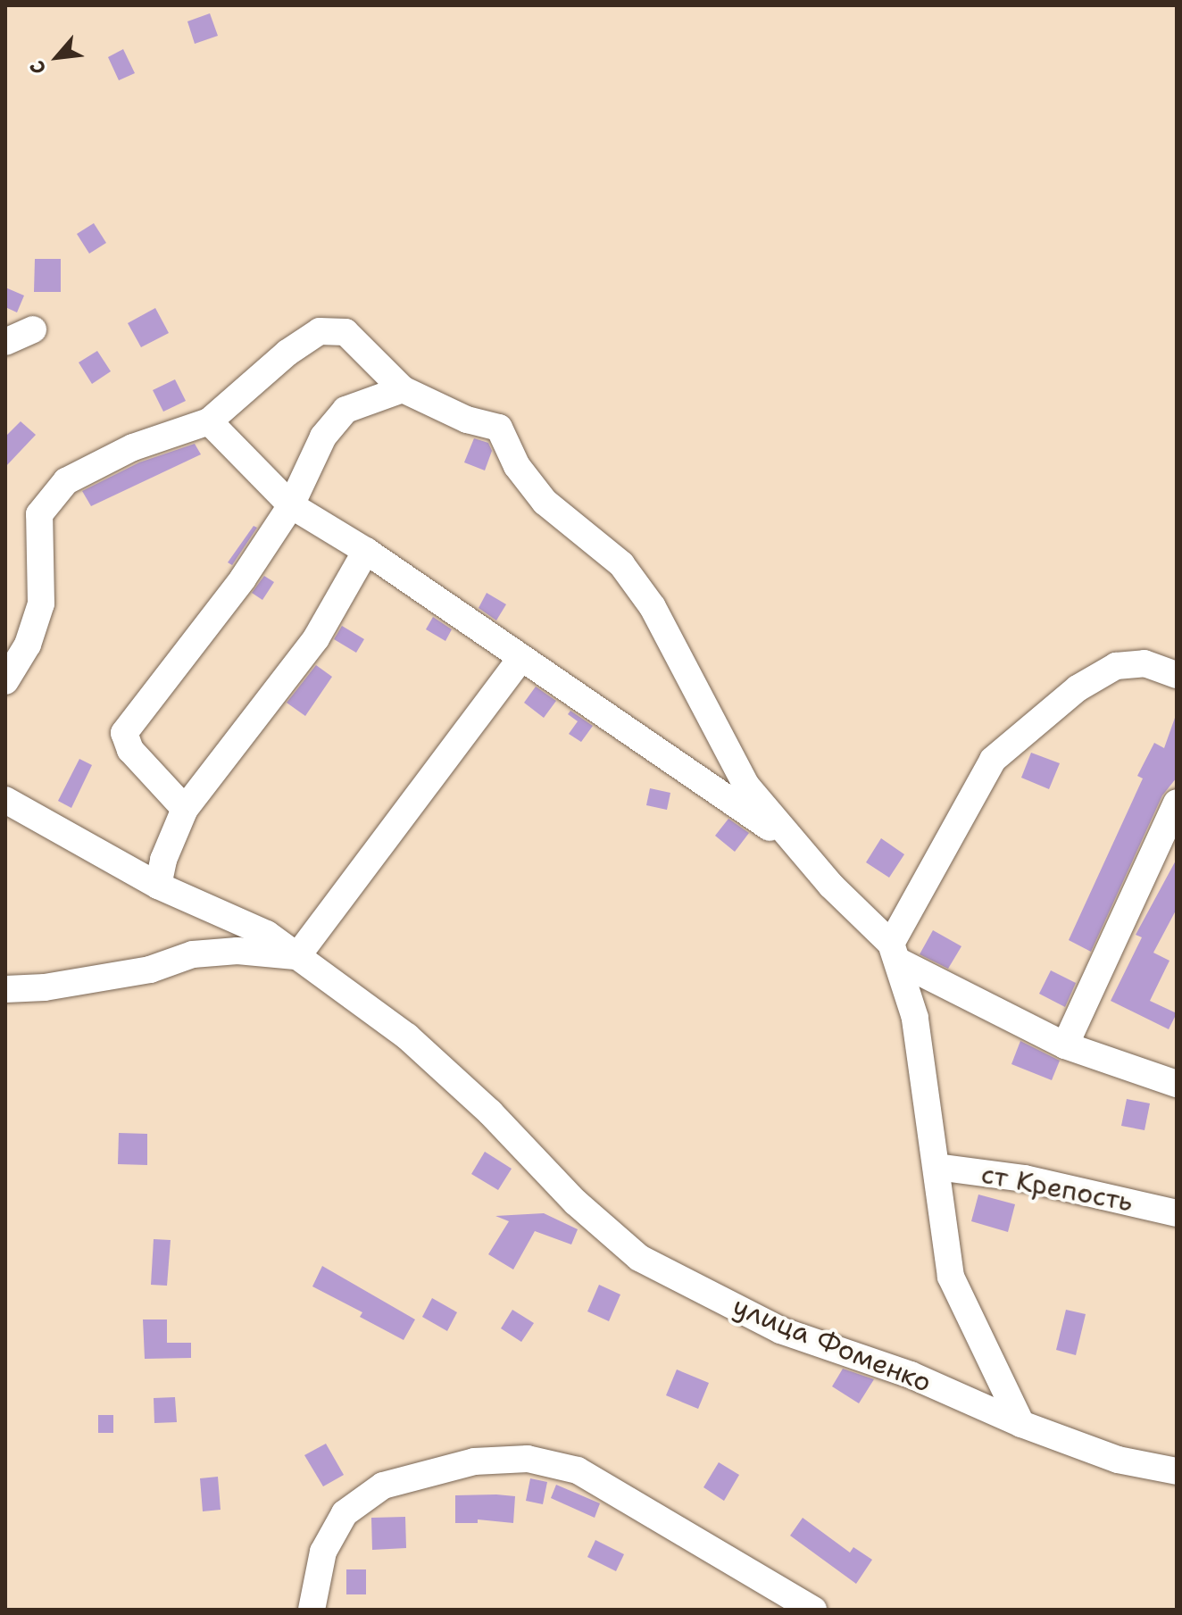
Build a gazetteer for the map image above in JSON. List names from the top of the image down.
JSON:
{
  "streets": {
    "street": ["ст Крепость", "улица Фоменко"]
  },
  "north": "bottom left"
}
